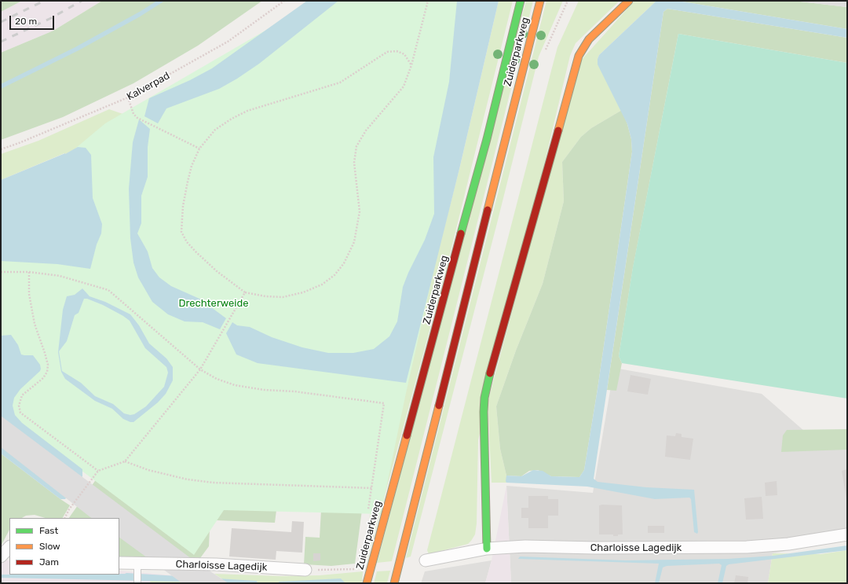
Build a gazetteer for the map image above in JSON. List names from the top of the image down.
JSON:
{
  "streets": {
    "main road": ["Zuiderparkweg"],
    "street": ["Charloisse Lagedijk"],
    "path": ["Kalverpad"]
  },
  "parks": ["Drechterweide"],
  "legend": ["Fast", "Slow", "Jam"],
  "scale_bar": "20 m"
}
